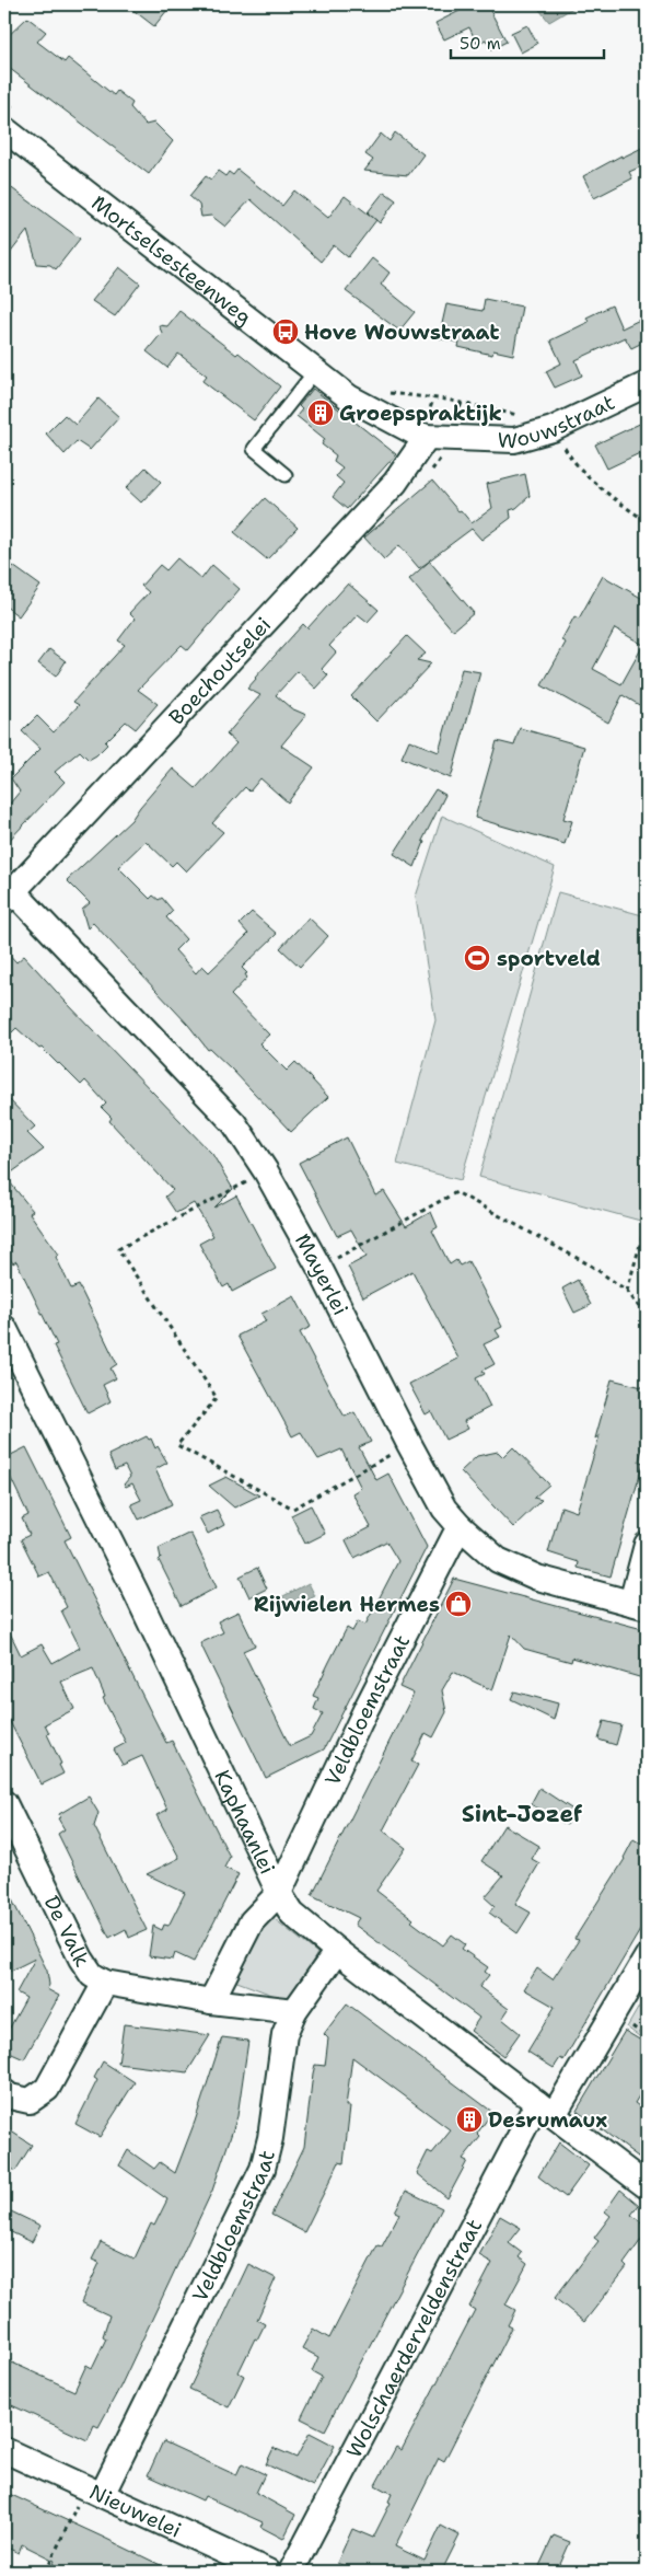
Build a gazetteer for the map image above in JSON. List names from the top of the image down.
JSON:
{
  "streets": {
    "street": [
      "Mortselsesteenweg",
      "Wouwstraat",
      "Boechoutselei",
      "Mayerlei",
      "Veldbloemstraat",
      "Kaphaanlei",
      "De Valk",
      "Wolschaerderveldenstraat",
      "Nieuwelei"
    ]
  },
  "crossings": [
    ["Mortselsesteenweg", "Wouwstraat"],
    ["Mortselsesteenweg", "Boechoutselei"],
    ["Wouwstraat", "Boechoutselei"],
    ["Boechoutselei", "Mayerlei"],
    ["Mayerlei", "Veldbloemstraat"],
    ["Veldbloemstraat", "Kaphaanlei"],
    ["Veldbloemstraat", "De Valk"],
    ["Veldbloemstraat", "Nieuwelei"],
    ["Kaphaanlei", "Wolschaerderveldenstraat"]
  ],
  "districts": ["Sint-Jozef"],
  "places": {
    "bus stop": ["Hove Wouwstraat"],
    "building": ["Groepspraktijk", "Desrumaux"],
    "sports": ["sportveld"],
    "shop": ["Rijwielen Hermes"]
  },
  "scale_bar": "50 m"
}
